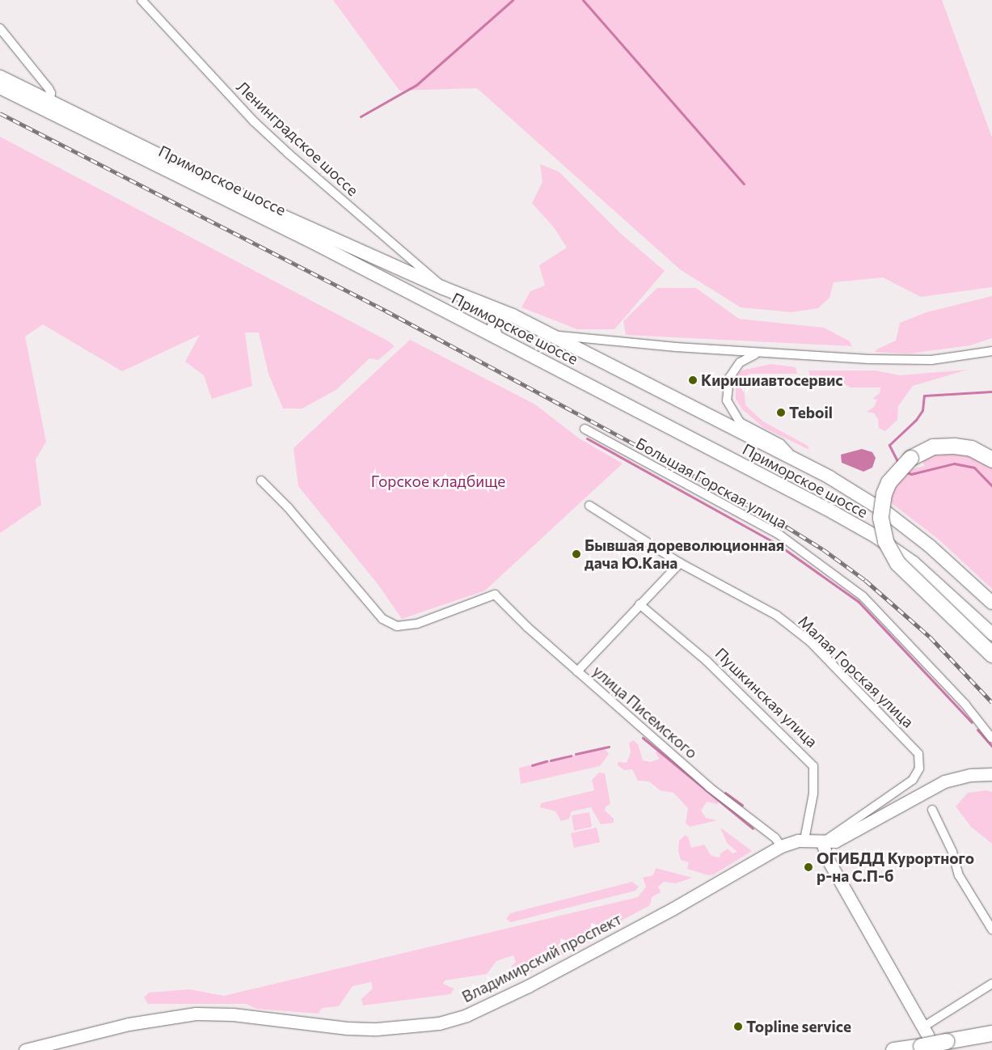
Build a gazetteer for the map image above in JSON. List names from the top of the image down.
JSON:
{
  "streets": {
    "main road": ["Приморское шоссе", "Владимирский проспект"],
    "street": [
      "Ленинградское шоссе",
      "Большая Горская улица",
      "Малая Горская улица",
      "Пушкинская улица",
      "улица Писемского"
    ]
  },
  "crossings": [
    ["Ленинградское шоссе", "Приморское шоссе"],
    ["Малая Горская улица", "Владимирский проспект"],
    ["Пушкинская улица", "Владимирский проспект"],
    ["улица Писемского", "Владимирский проспект"]
  ],
  "parks": ["Горское кладбище"],
  "places": [
    "Киришиавтосервис",
    "Teboil",
    "Бывшая дореволюционная дача Ю.Кана",
    "ОГИБДД Курортного р-на С.П-б",
    "Topline service"
  ]
}
